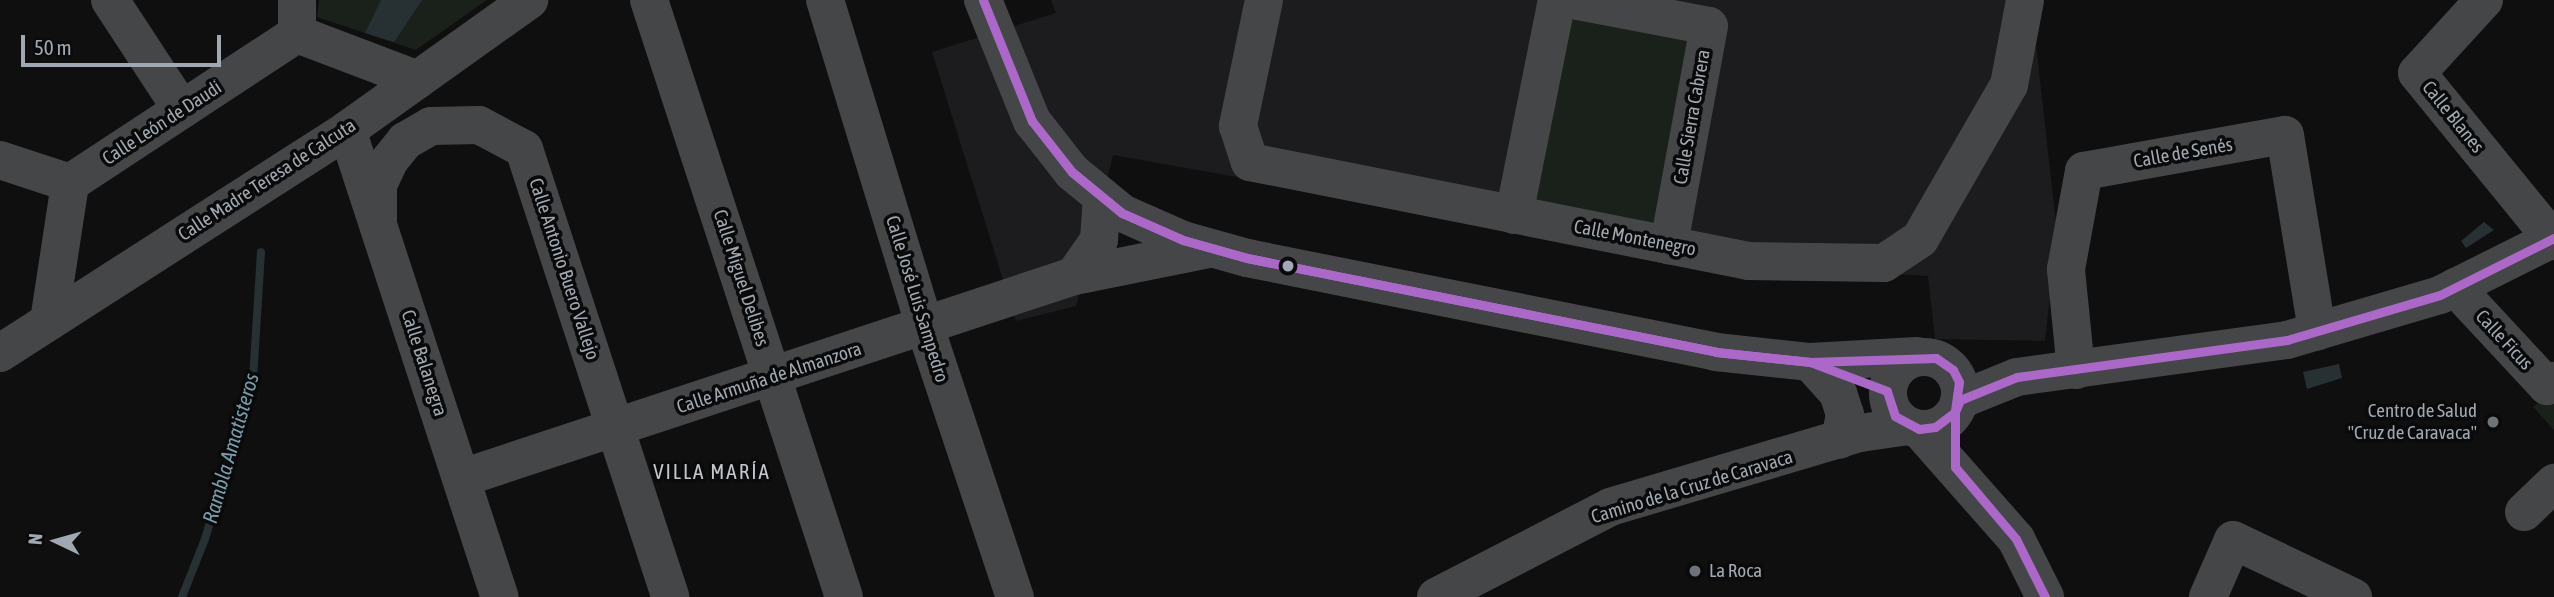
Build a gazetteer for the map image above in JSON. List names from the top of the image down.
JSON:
{
  "streets": {
    "street": [
      "Calle Sierra Cabrera",
      "Calle Blanes",
      "Calle León de Daudi",
      "Calle de Senés",
      "Calle Madre Teresa de Calcuta",
      "Calle Montenegro",
      "Calle Antonio Buero Vallejo",
      "Calle Miguel Delibes",
      "Calle José Luis Sampedro",
      "Calle Ficus",
      "Calle Balanegra",
      "Calle Armuña de Almanzora",
      "Camino de la Cruz de Caravaca"
    ]
  },
  "crossings": [
    ["Calle Sierra Cabrera", "Calle Montenegro"],
    ["Calle León de Daudi", "Calle Madre Teresa de Calcuta"],
    ["Calle Madre Teresa de Calcuta", "Calle Balanegra"],
    ["Calle Antonio Buero Vallejo", "Calle Balanegra"],
    ["Calle Antonio Buero Vallejo", "Calle Armuña de Almanzora"],
    ["Calle Miguel Delibes", "Calle Armuña de Almanzora"],
    ["Calle José Luis Sampedro", "Calle Armuña de Almanzora"],
    ["Calle Balanegra", "Calle Armuña de Almanzora"]
  ],
  "districts": ["VILLA MARÍA"],
  "water": ["Rambla Amatisteros"],
  "places": ["Centro de Salud \"Cruz de Caravaca\"", "La Roca"],
  "scale_bar": "50 m",
  "north": "left"
}
